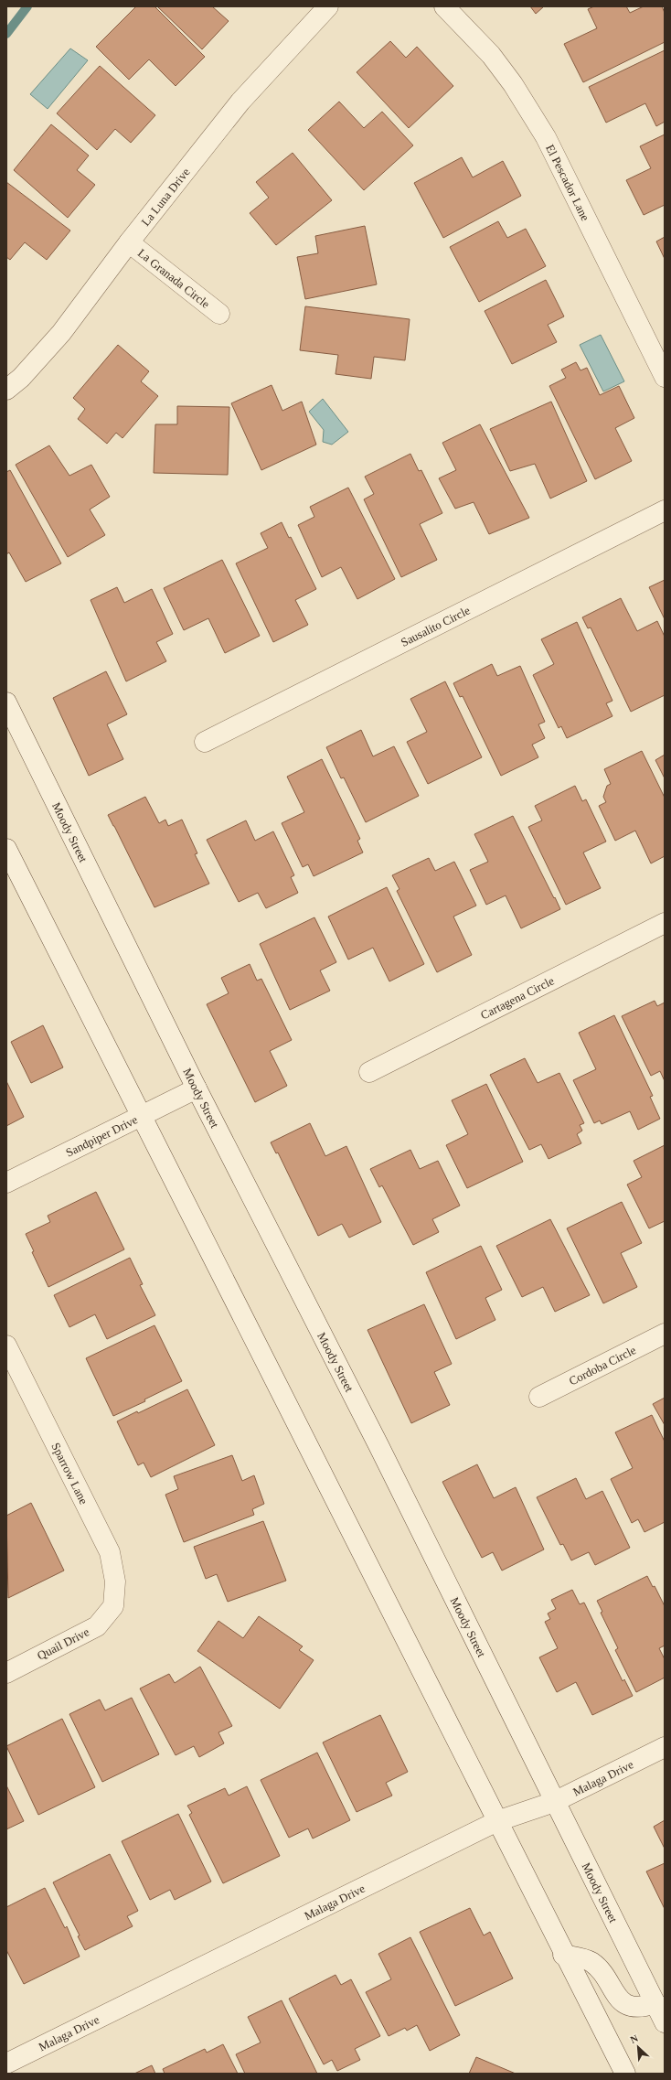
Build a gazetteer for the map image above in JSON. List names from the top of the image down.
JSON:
{
  "streets": {
    "street": [
      "El Pescador Lane",
      "La Luna Drive",
      "La Granada Circle",
      "Sausalito Circle",
      "Moody Street",
      "Cartagena Circle",
      "Sandpiper Drive",
      "Cordoba Circle",
      "Sparrow Lane",
      "Quail Drive",
      "Malaga Drive"
    ]
  },
  "crossings": [
    ["La Luna Drive", "La Granada Circle"],
    ["Moody Street", "Sandpiper Drive"],
    ["Moody Street", "Malaga Drive"],
    ["Sparrow Lane", "Quail Drive"]
  ],
  "north": "top left"
}
